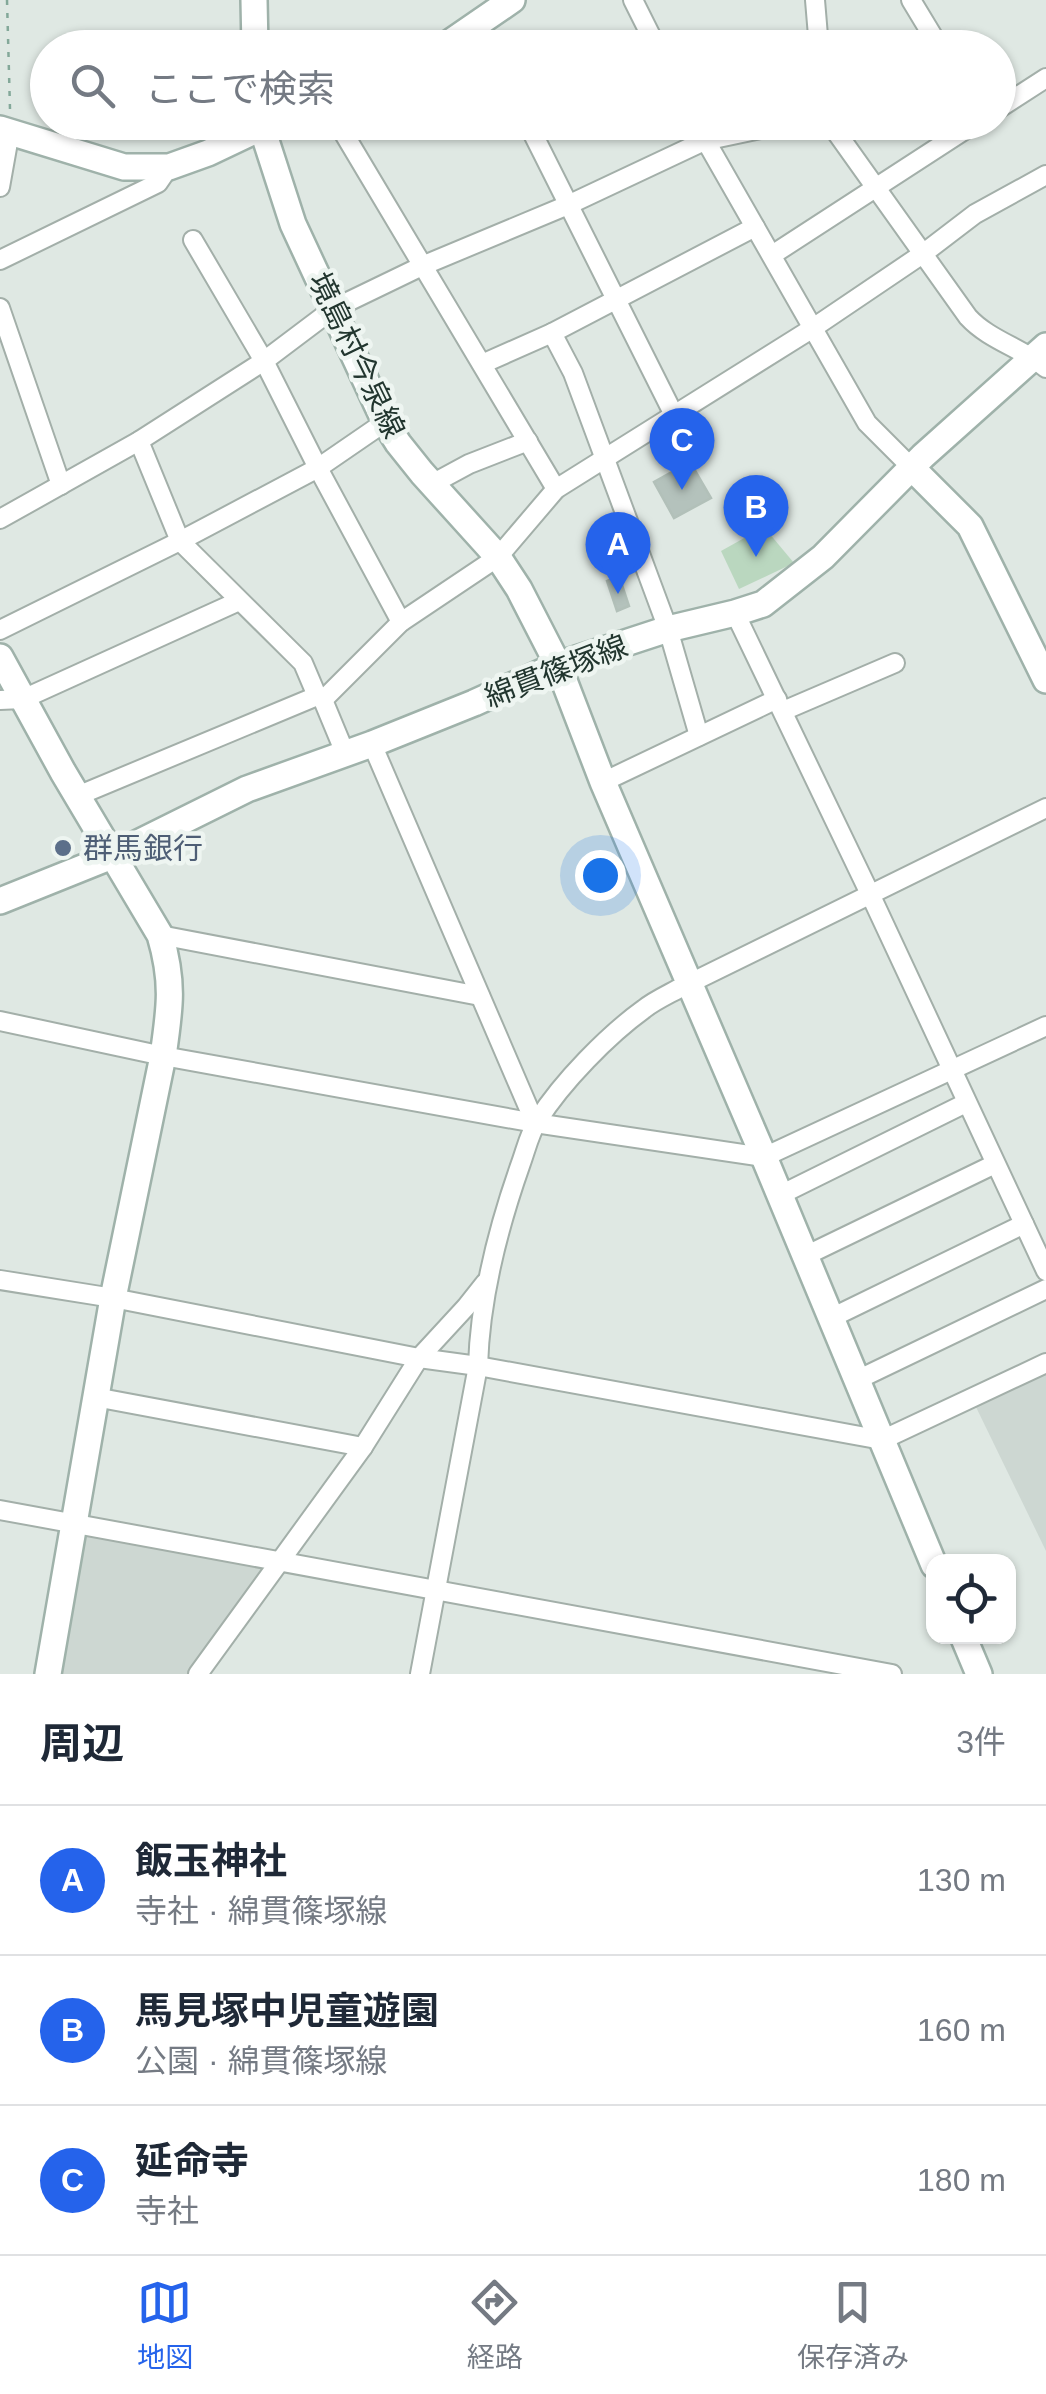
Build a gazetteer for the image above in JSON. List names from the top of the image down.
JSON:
{
  "streets": {
    "street": ["境島村今泉線", "綿貫篠塚線"]
  },
  "crossings": [
    ["境島村今泉線", "綿貫篠塚線"]
  ],
  "places": ["群馬銀行"],
  "page": {
    "search": "ここで検索",
    "pins": ["C", "B", "A"],
    "heading": ["周辺", "3件"],
    "list": [
      {
        "mark": "A",
        "name": "飯玉神社",
        "note": "寺社 · 綿貫篠塚線",
        "value": "130 m"
      },
      {
        "mark": "B",
        "name": "馬見塚中児童遊園",
        "note": "公園 · 綿貫篠塚線",
        "value": "160 m"
      },
      {
        "mark": "C",
        "name": "延命寺",
        "note": "寺社",
        "value": "180 m"
      }
    ],
    "nav": ["地図", "経路", "保存済み"]
  }
}
